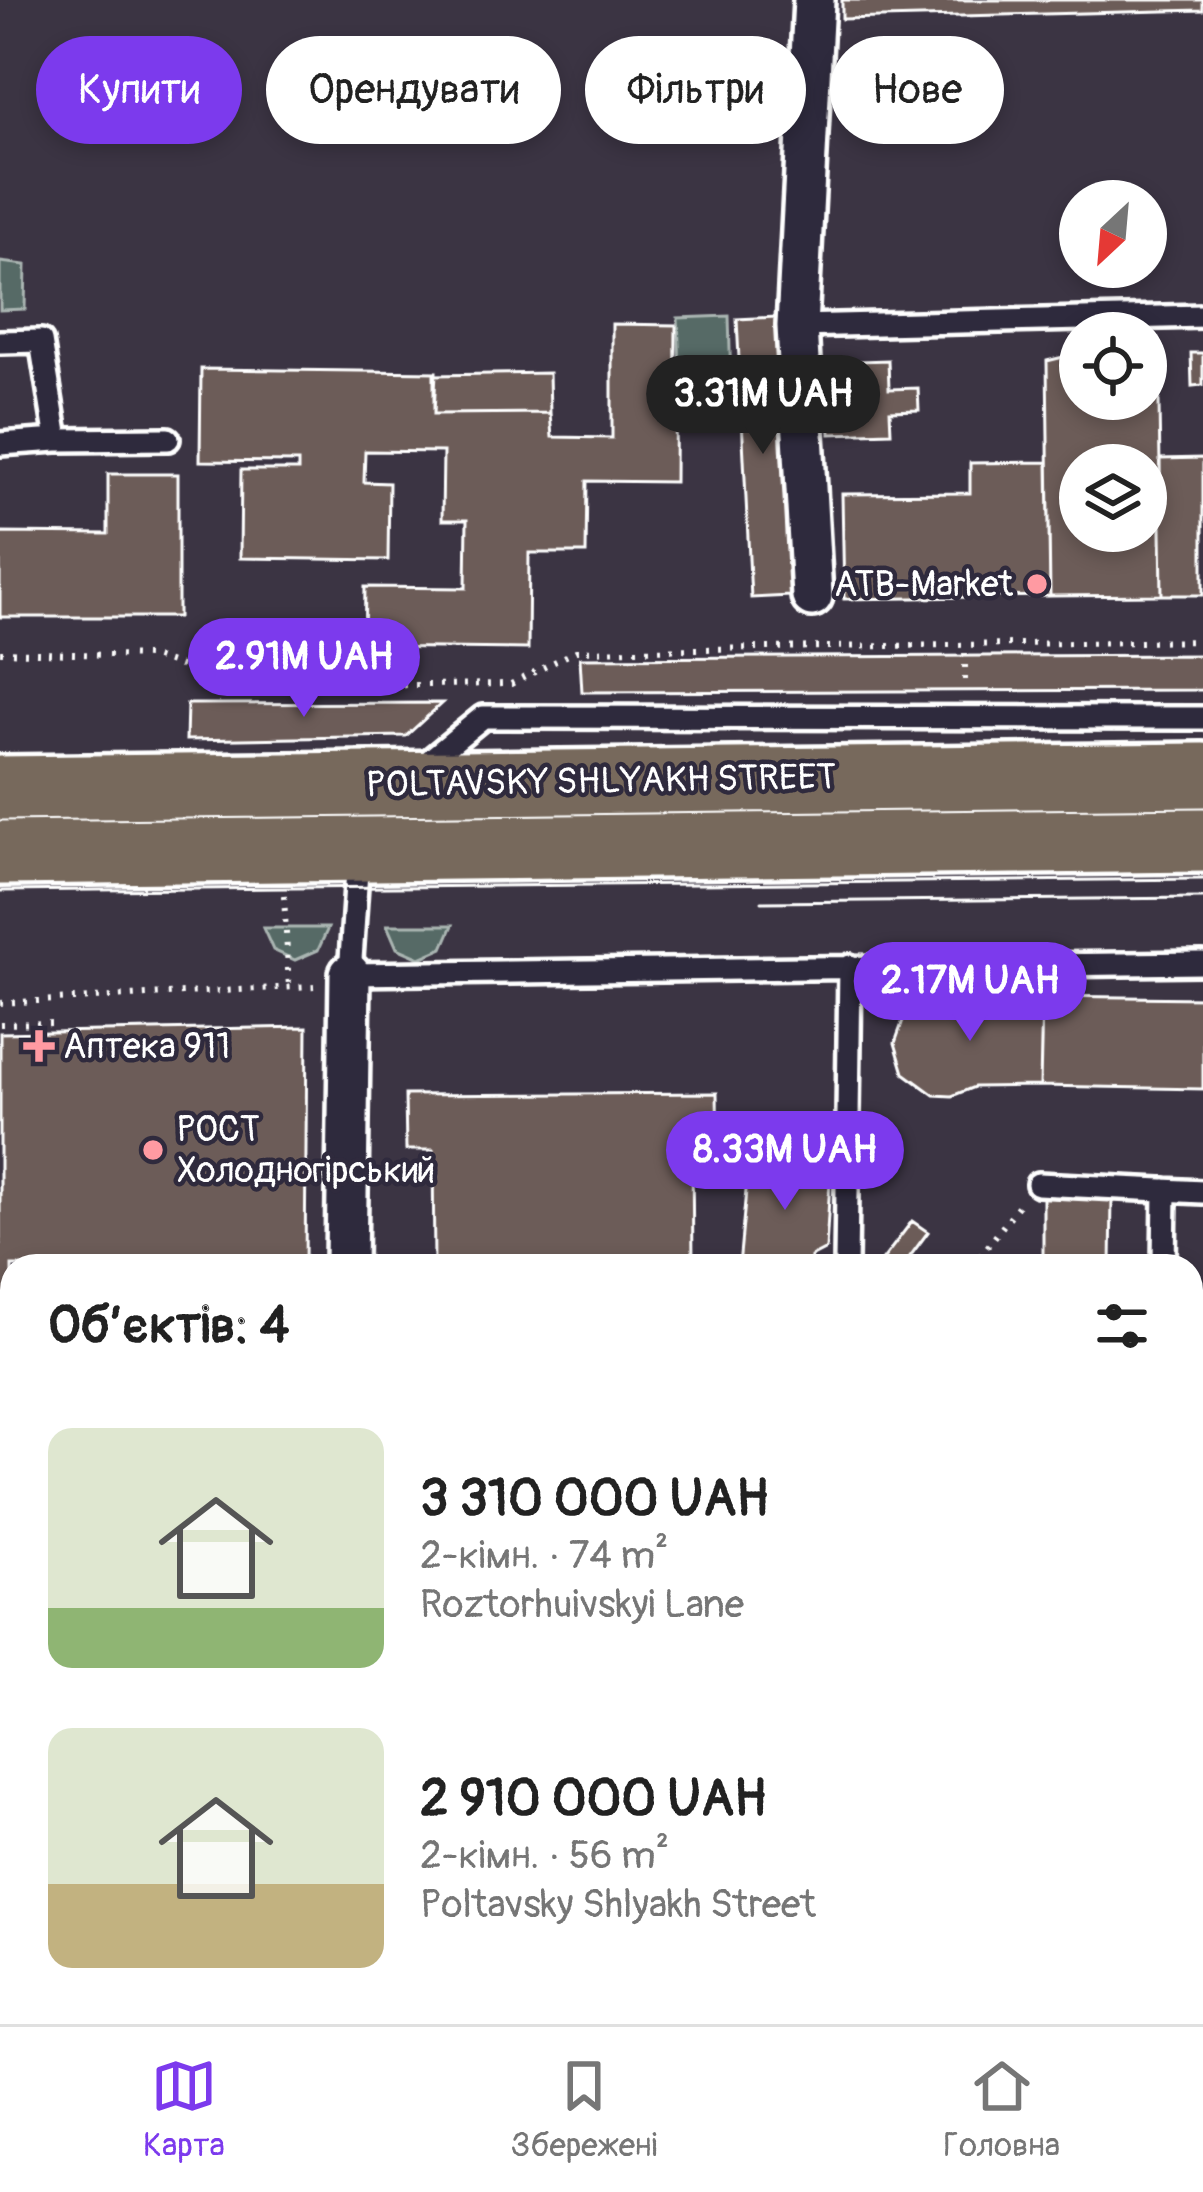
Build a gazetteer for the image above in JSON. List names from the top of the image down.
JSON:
{
  "streets": {
    "main road": ["POLTAVSKY SHLYAKH STREET"]
  },
  "places": {
    "other": ["ATB-Market", "РОСТ Холодногірський"],
    "health": ["Аптека 911"]
  },
  "north": "bottom left",
  "page": {
    "chip": [
      "Купити",
      "Орендувати",
      "Фільтри",
      "Нове"
    ],
    "price": [
      "3.31M UAH",
      "2.91M UAH",
      "2.17M UAH",
      "8.33M UAH"
    ],
    "heading": "Об’єктів: 4",
    "list": [
      {
        "name": "3 310 000 UAH",
        "note": "2-кімн. · 74 m² · Roztorhuivskyi Lane"
      },
      {
        "name": "2 910 000 UAH",
        "note": "2-кімн. · 56 m² · Poltavsky Shlyakh Street"
      }
    ],
    "tabs": ["Карта", "Збережені", "Головна"]
  }
}
